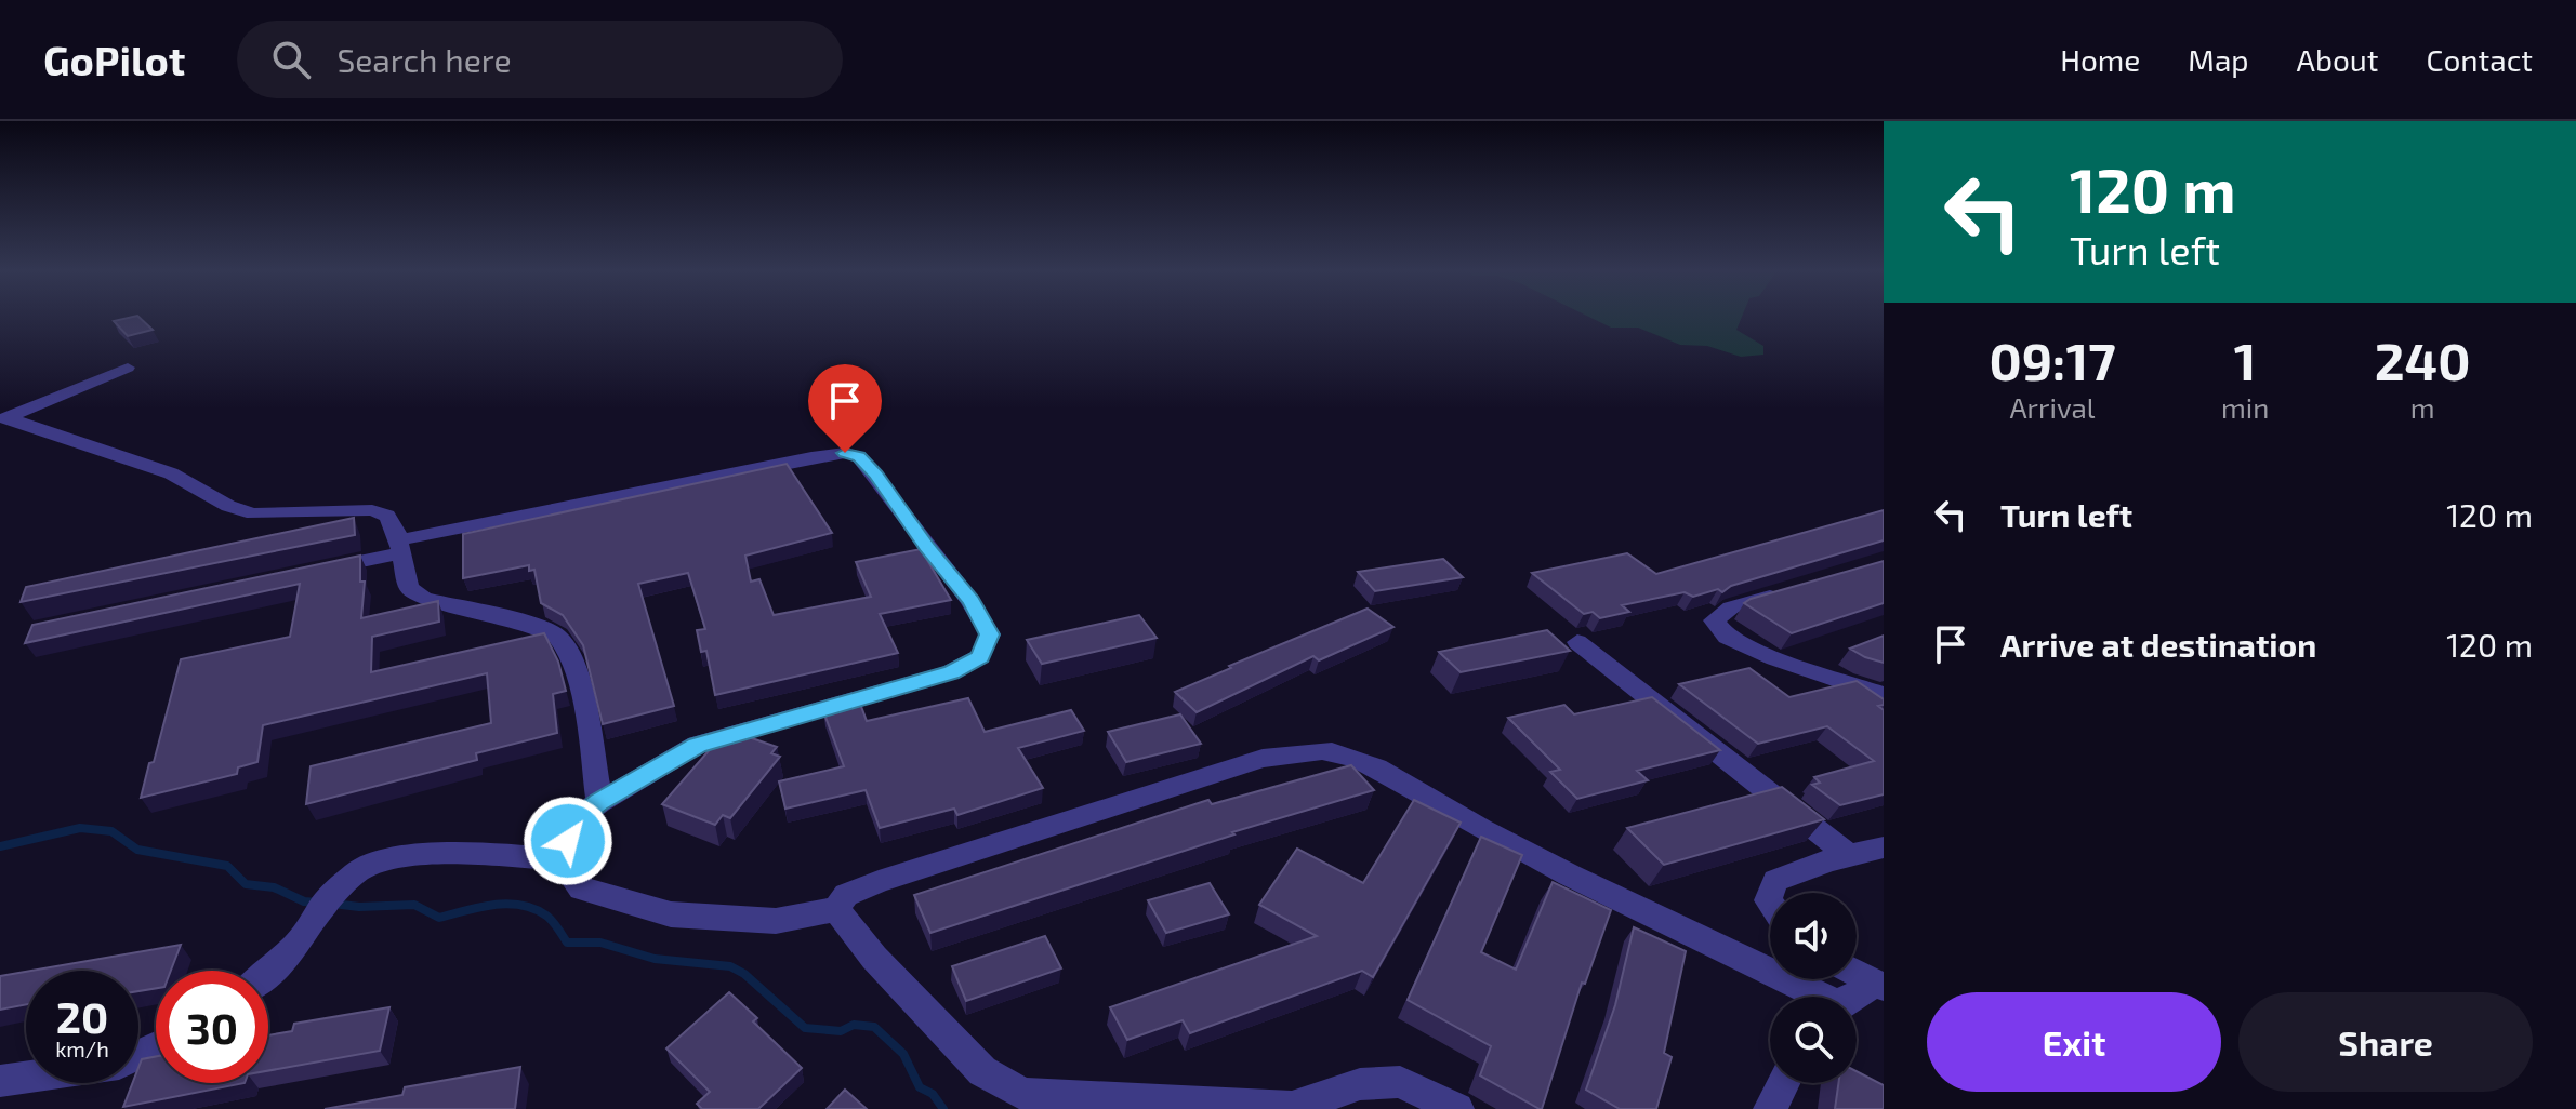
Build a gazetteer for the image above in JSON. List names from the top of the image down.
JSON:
{
  "page": {
    "header": "GoPilot",
    "search": "Search here",
    "nav": [
      "Home",
      "Map",
      "About",
      "Contact"
    ],
    "turn": ["120 m", "Turn left"],
    "eta": [
      "09:17",
      "Arrival",
      "1",
      "min",
      "240",
      "m"
    ],
    "list": [
      {
        "name": "Turn left",
        "value": "120 m"
      },
      {
        "name": "Arrive at destination",
        "value": "120 m"
      }
    ],
    "speed": "20 km/h",
    "limit": "30",
    "buttons": ["Exit", "Share"]
  }
}
